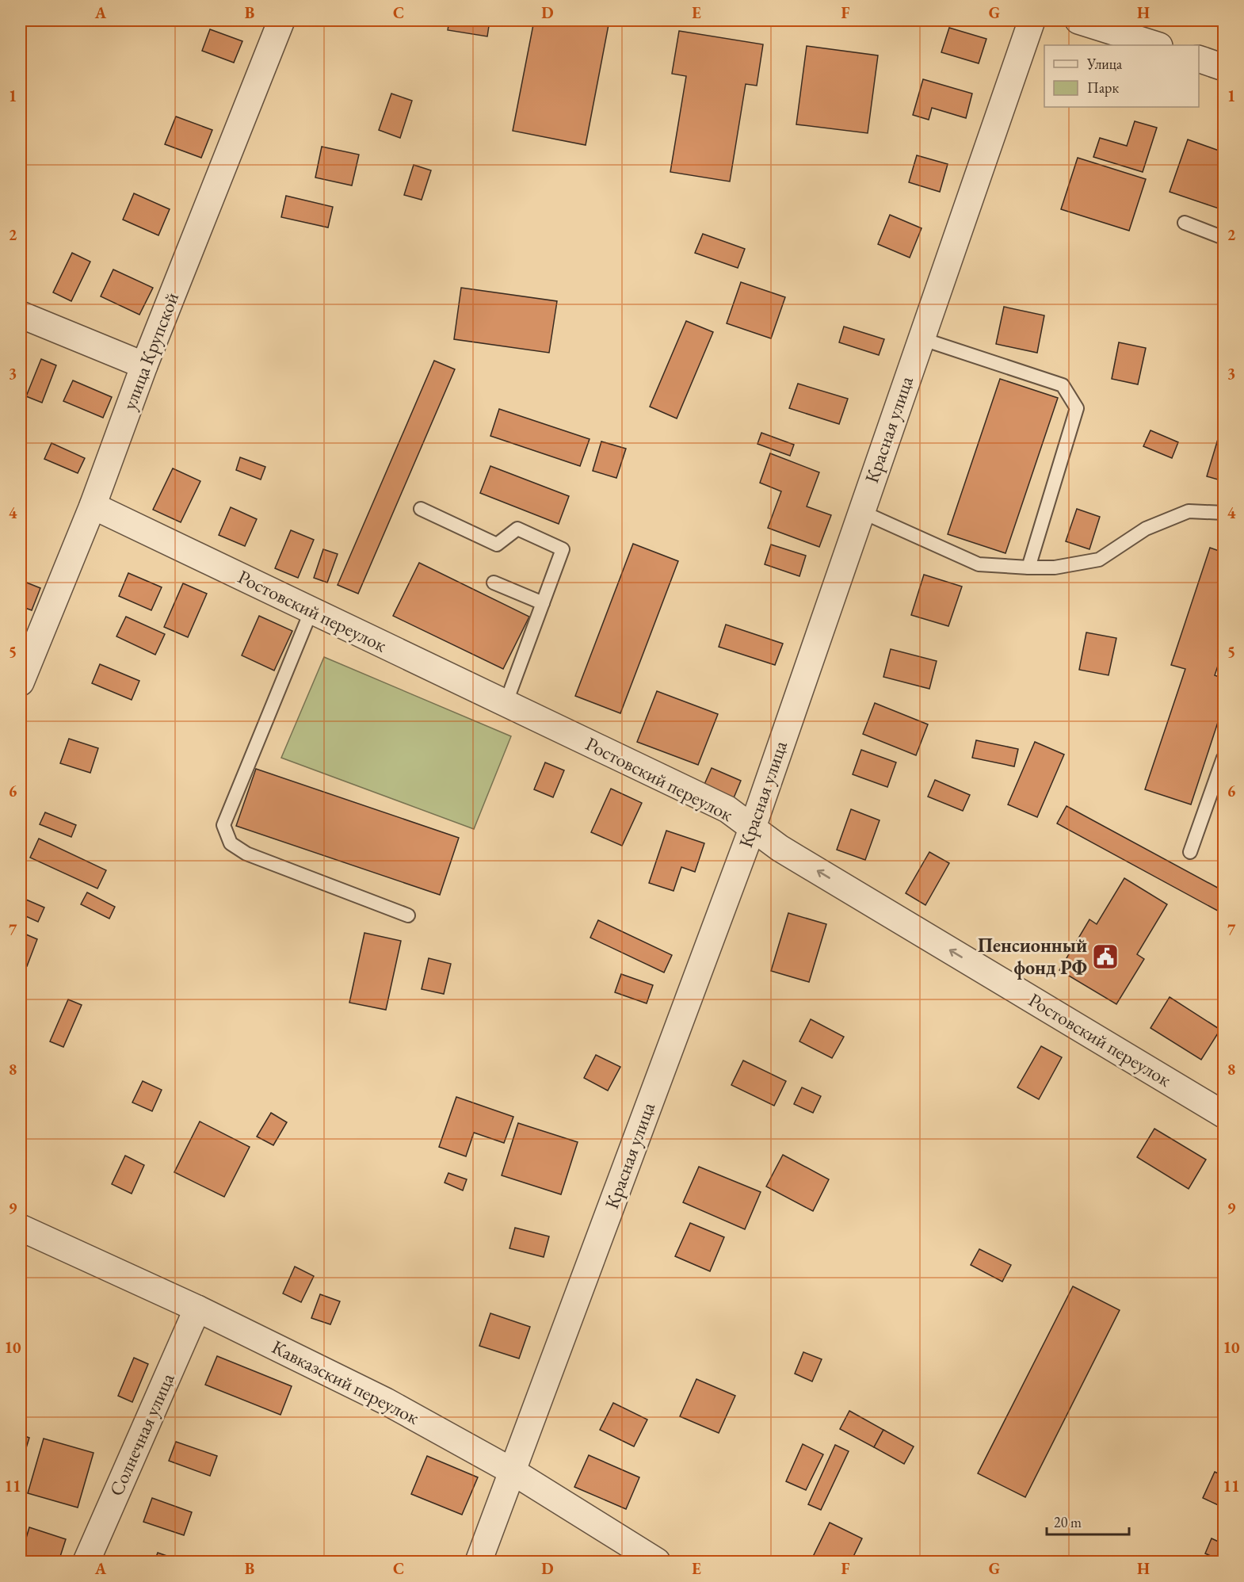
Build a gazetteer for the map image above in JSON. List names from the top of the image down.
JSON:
{
  "streets": {
    "street": [
      "улица Крупской",
      "Красная улица",
      "Ростовский переулок",
      "Кавказский переулок",
      "Солнечная улица"
    ]
  },
  "crossings": [
    ["улица Крупской", "Ростовский переулок"],
    ["Красная улица", "Ростовский переулок"],
    ["Красная улица", "Кавказский переулок"],
    ["Кавказский переулок", "Солнечная улица"]
  ],
  "one_way": ["Ростовский переулок"],
  "places": {
    "public building": ["Пенсионный фонд РФ"]
  },
  "legend": ["Улица", "Парк"],
  "scale_bar": "20 m",
  "grid": {
    "columns": [
      "A",
      "B",
      "C",
      "D",
      "E",
      "F",
      "G",
      "H"
    ],
    "rows": [
      "1",
      "2",
      "3",
      "4",
      "5",
      "6",
      "7",
      "8",
      "9",
      "10",
      "11"
    ]
  }
}
